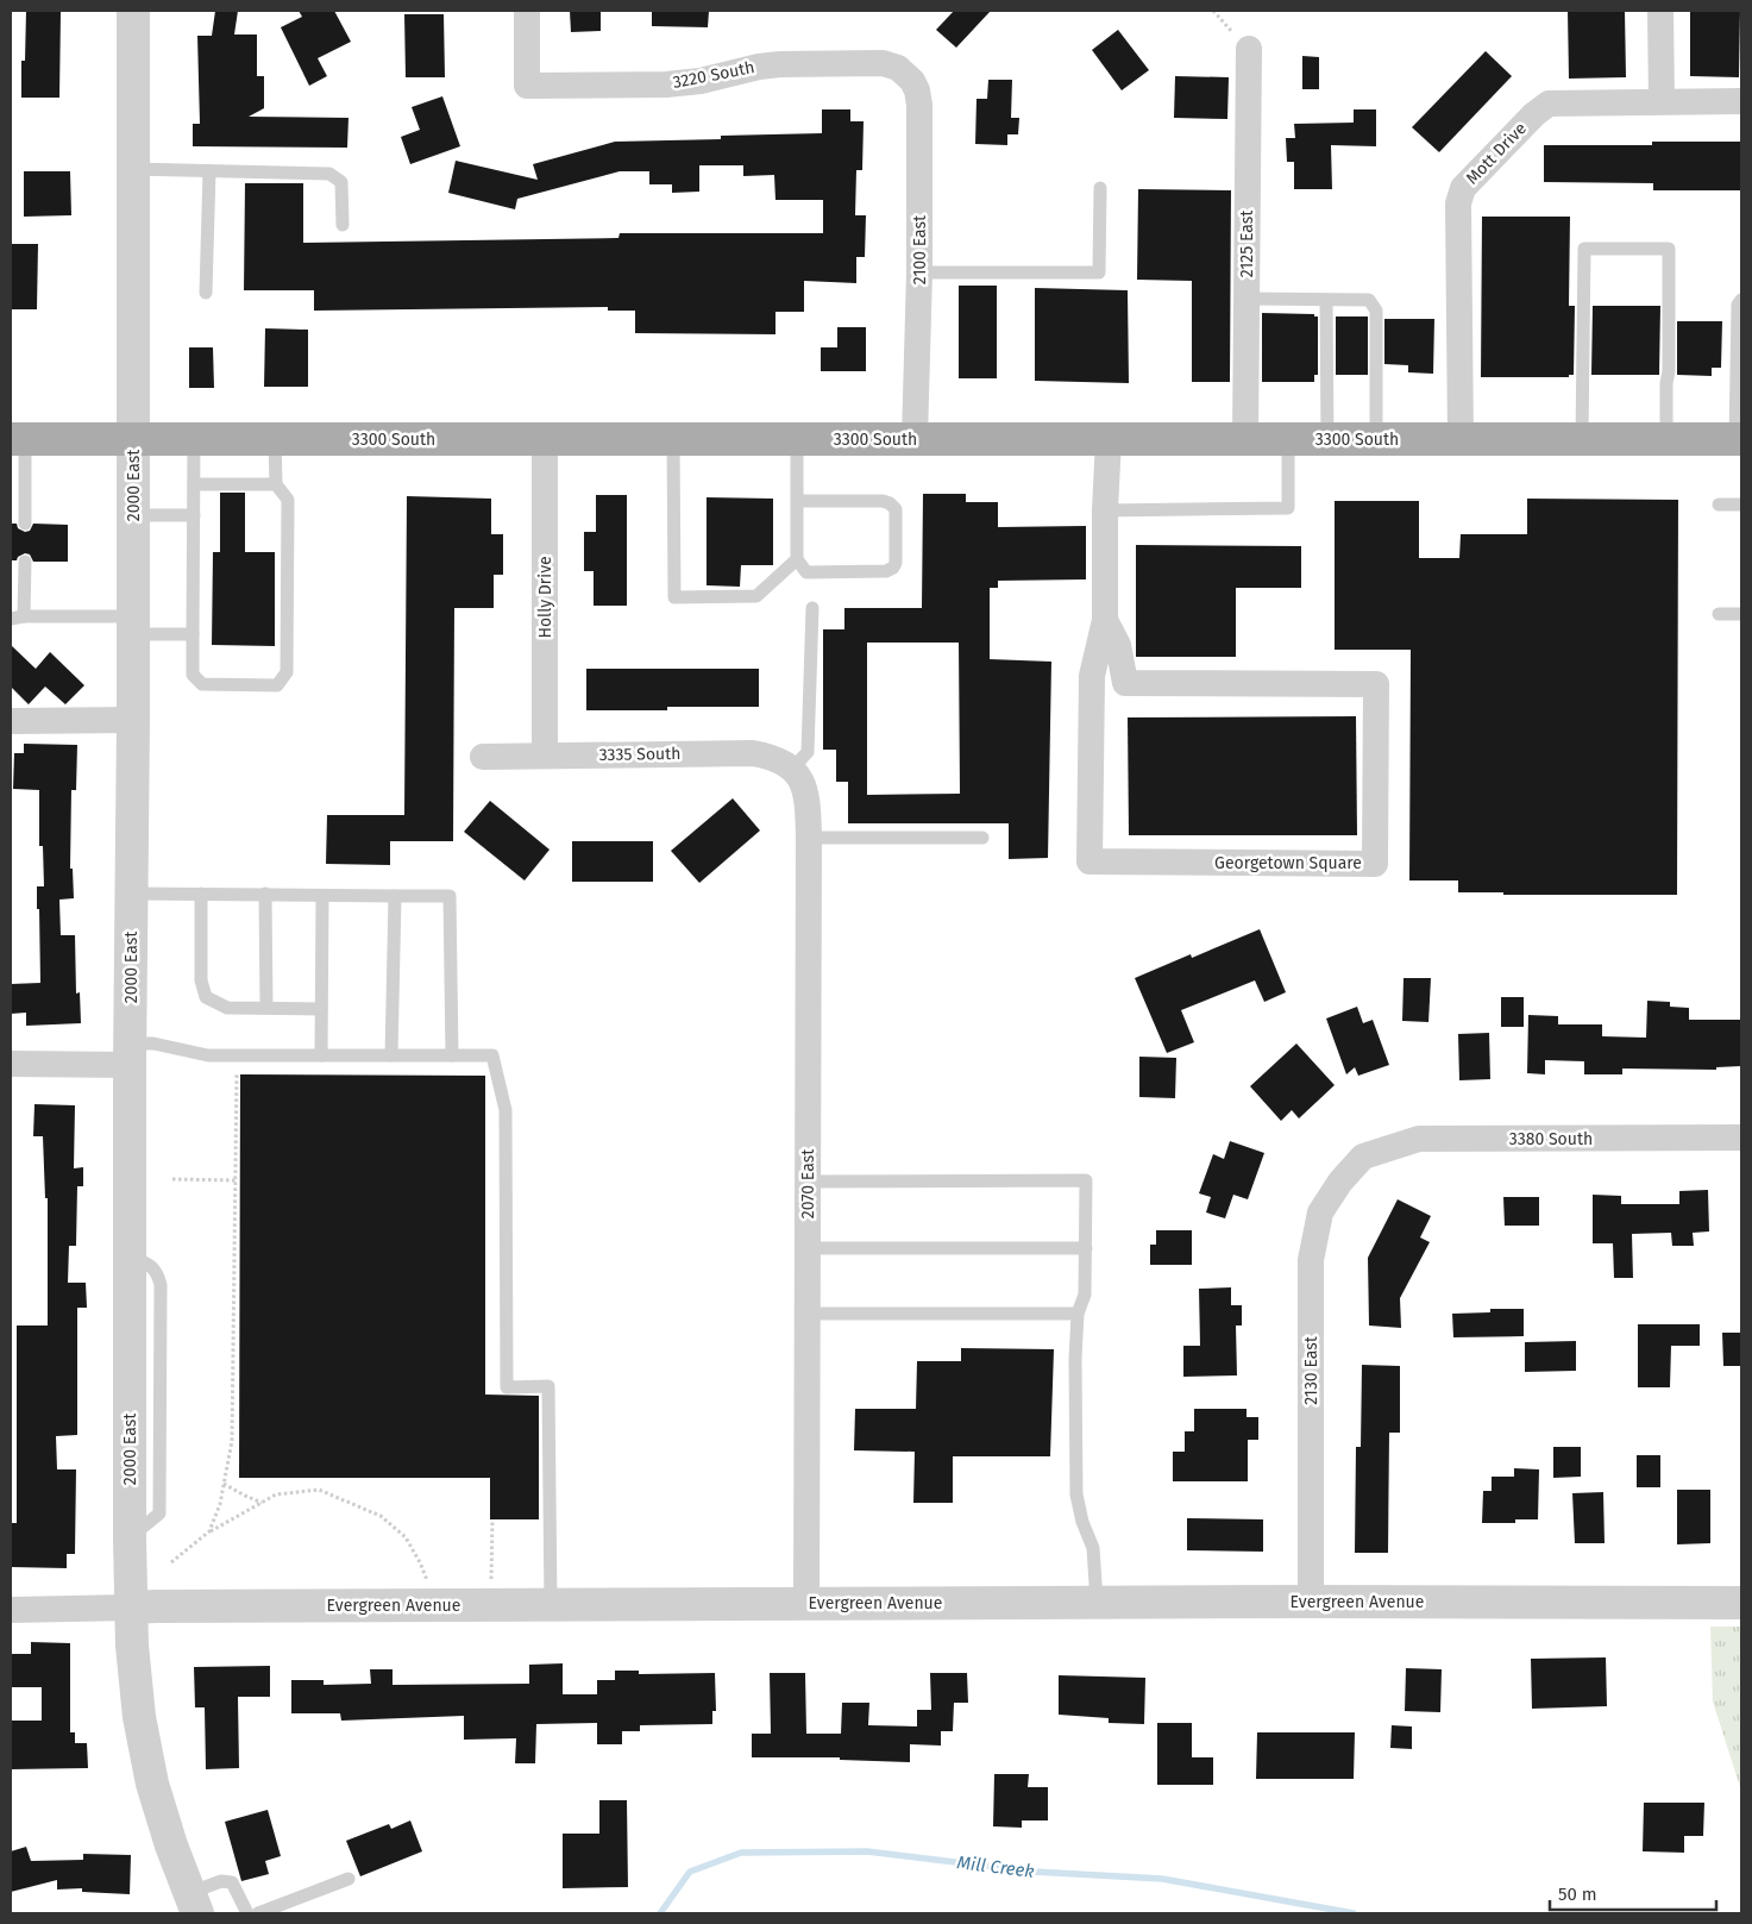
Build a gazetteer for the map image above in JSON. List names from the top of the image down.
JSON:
{
  "streets": {
    "main road": ["3300 South"],
    "street": [
      "3220 South",
      "Mott Drive",
      "2125 East",
      "2100 East",
      "2000 East",
      "Holly Drive",
      "3335 South",
      "Georgetown Square",
      "3380 South",
      "2070 East",
      "2130 East",
      "Evergreen Avenue"
    ]
  },
  "crossings": [
    ["3220 South", "2100 East"],
    ["Mott Drive", "3300 South"],
    ["2125 East", "3300 South"],
    ["2100 East", "3300 South"],
    ["3300 South", "2000 East"],
    ["3300 South", "Holly Drive"],
    ["3300 South", "Georgetown Square"],
    ["2000 East", "Evergreen Avenue"],
    ["Holly Drive", "3335 South"],
    ["3335 South", "2070 East"],
    ["3380 South", "2130 East"],
    ["2070 East", "Evergreen Avenue"],
    ["2130 East", "Evergreen Avenue"]
  ],
  "water": ["Mill Creek"],
  "scale_bar": "50 m"
}
